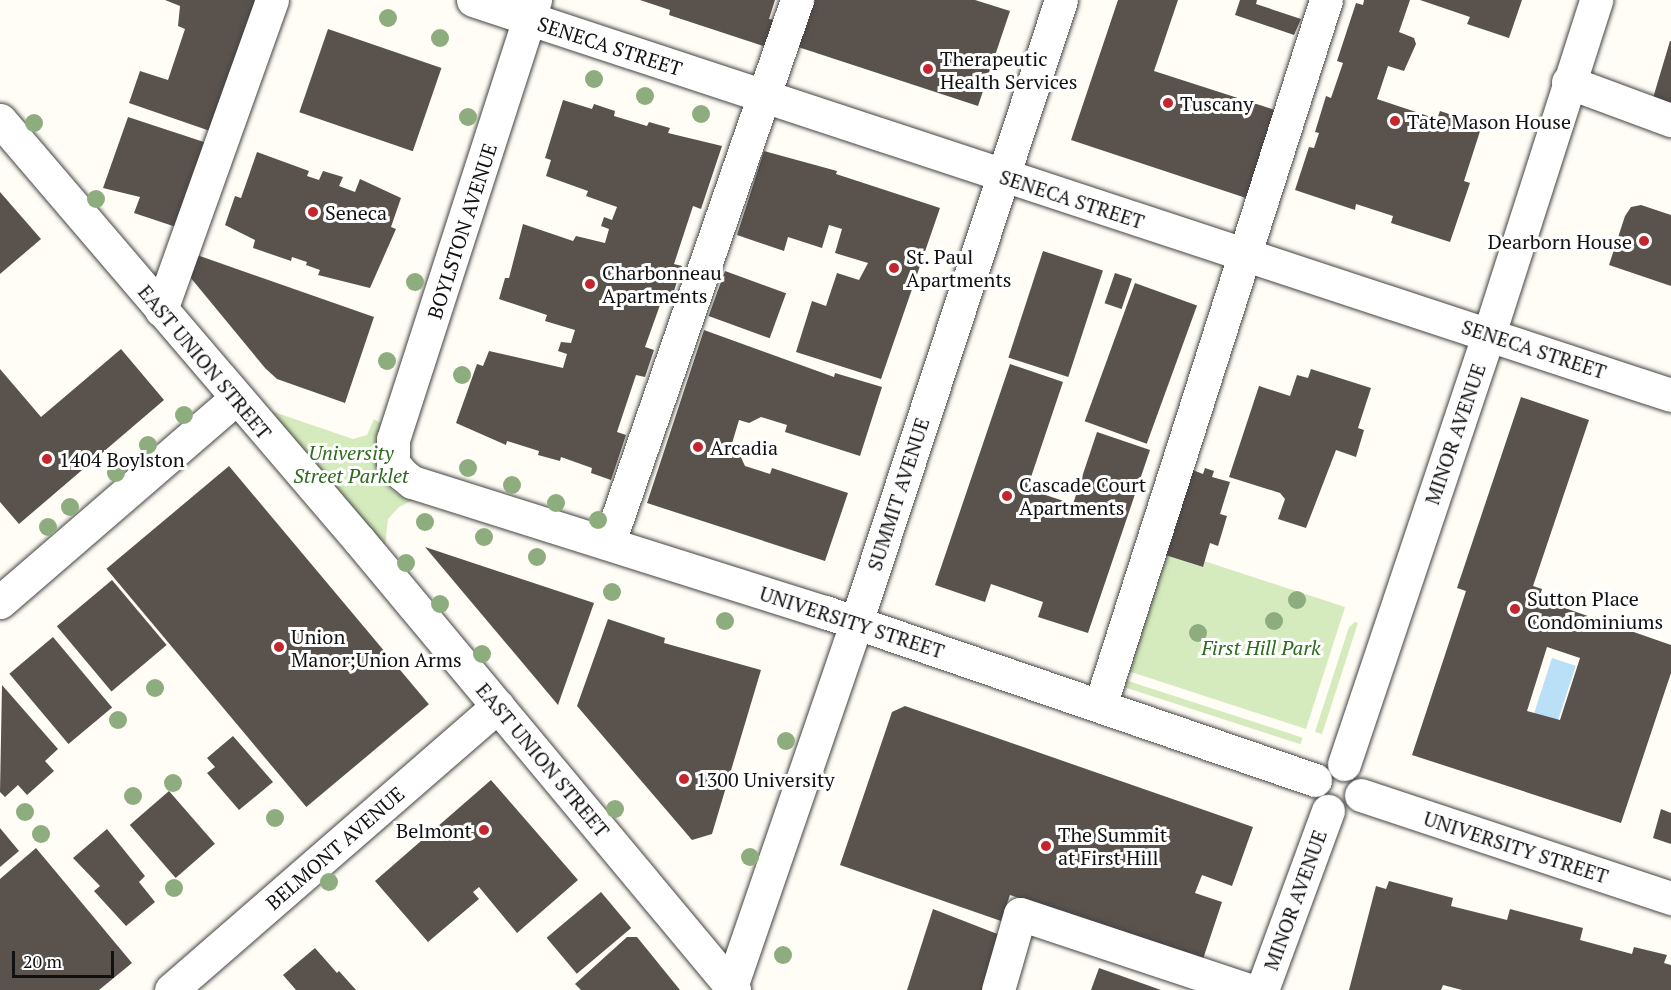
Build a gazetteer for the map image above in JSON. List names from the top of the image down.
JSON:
{
  "streets": {
    "street": [
      "SENECA STREET",
      "BOYLSTON AVENUE",
      "EAST UNION STREET",
      "MINOR AVENUE",
      "SUMMIT AVENUE",
      "UNIVERSITY STREET",
      "BELMONT AVENUE"
    ]
  },
  "crossings": [
    ["SENECA STREET", "BOYLSTON AVENUE"],
    ["SENECA STREET", "MINOR AVENUE"],
    ["SENECA STREET", "SUMMIT AVENUE"],
    ["BOYLSTON AVENUE", "UNIVERSITY STREET"],
    ["EAST UNION STREET", "SUMMIT AVENUE"],
    ["EAST UNION STREET", "BELMONT AVENUE"],
    ["MINOR AVENUE", "UNIVERSITY STREET"],
    ["SUMMIT AVENUE", "UNIVERSITY STREET"]
  ],
  "parks": ["University Street Parklet", "First Hill Park"],
  "places": [
    "Therapeutic Health Services",
    "Tuscany",
    "Tate Mason House",
    "Seneca",
    "Dearborn House",
    "St. Paul Apartments",
    "Charbonneau Apartments",
    "Arcadia",
    "1404 Boylston",
    "Cascade Court Apartments",
    "Sutton Place Condominiums",
    "Union Manor;Union Arms",
    "1300 University",
    "Belmont",
    "The Summit at First Hill"
  ],
  "scale_bar": "20 m"
}
